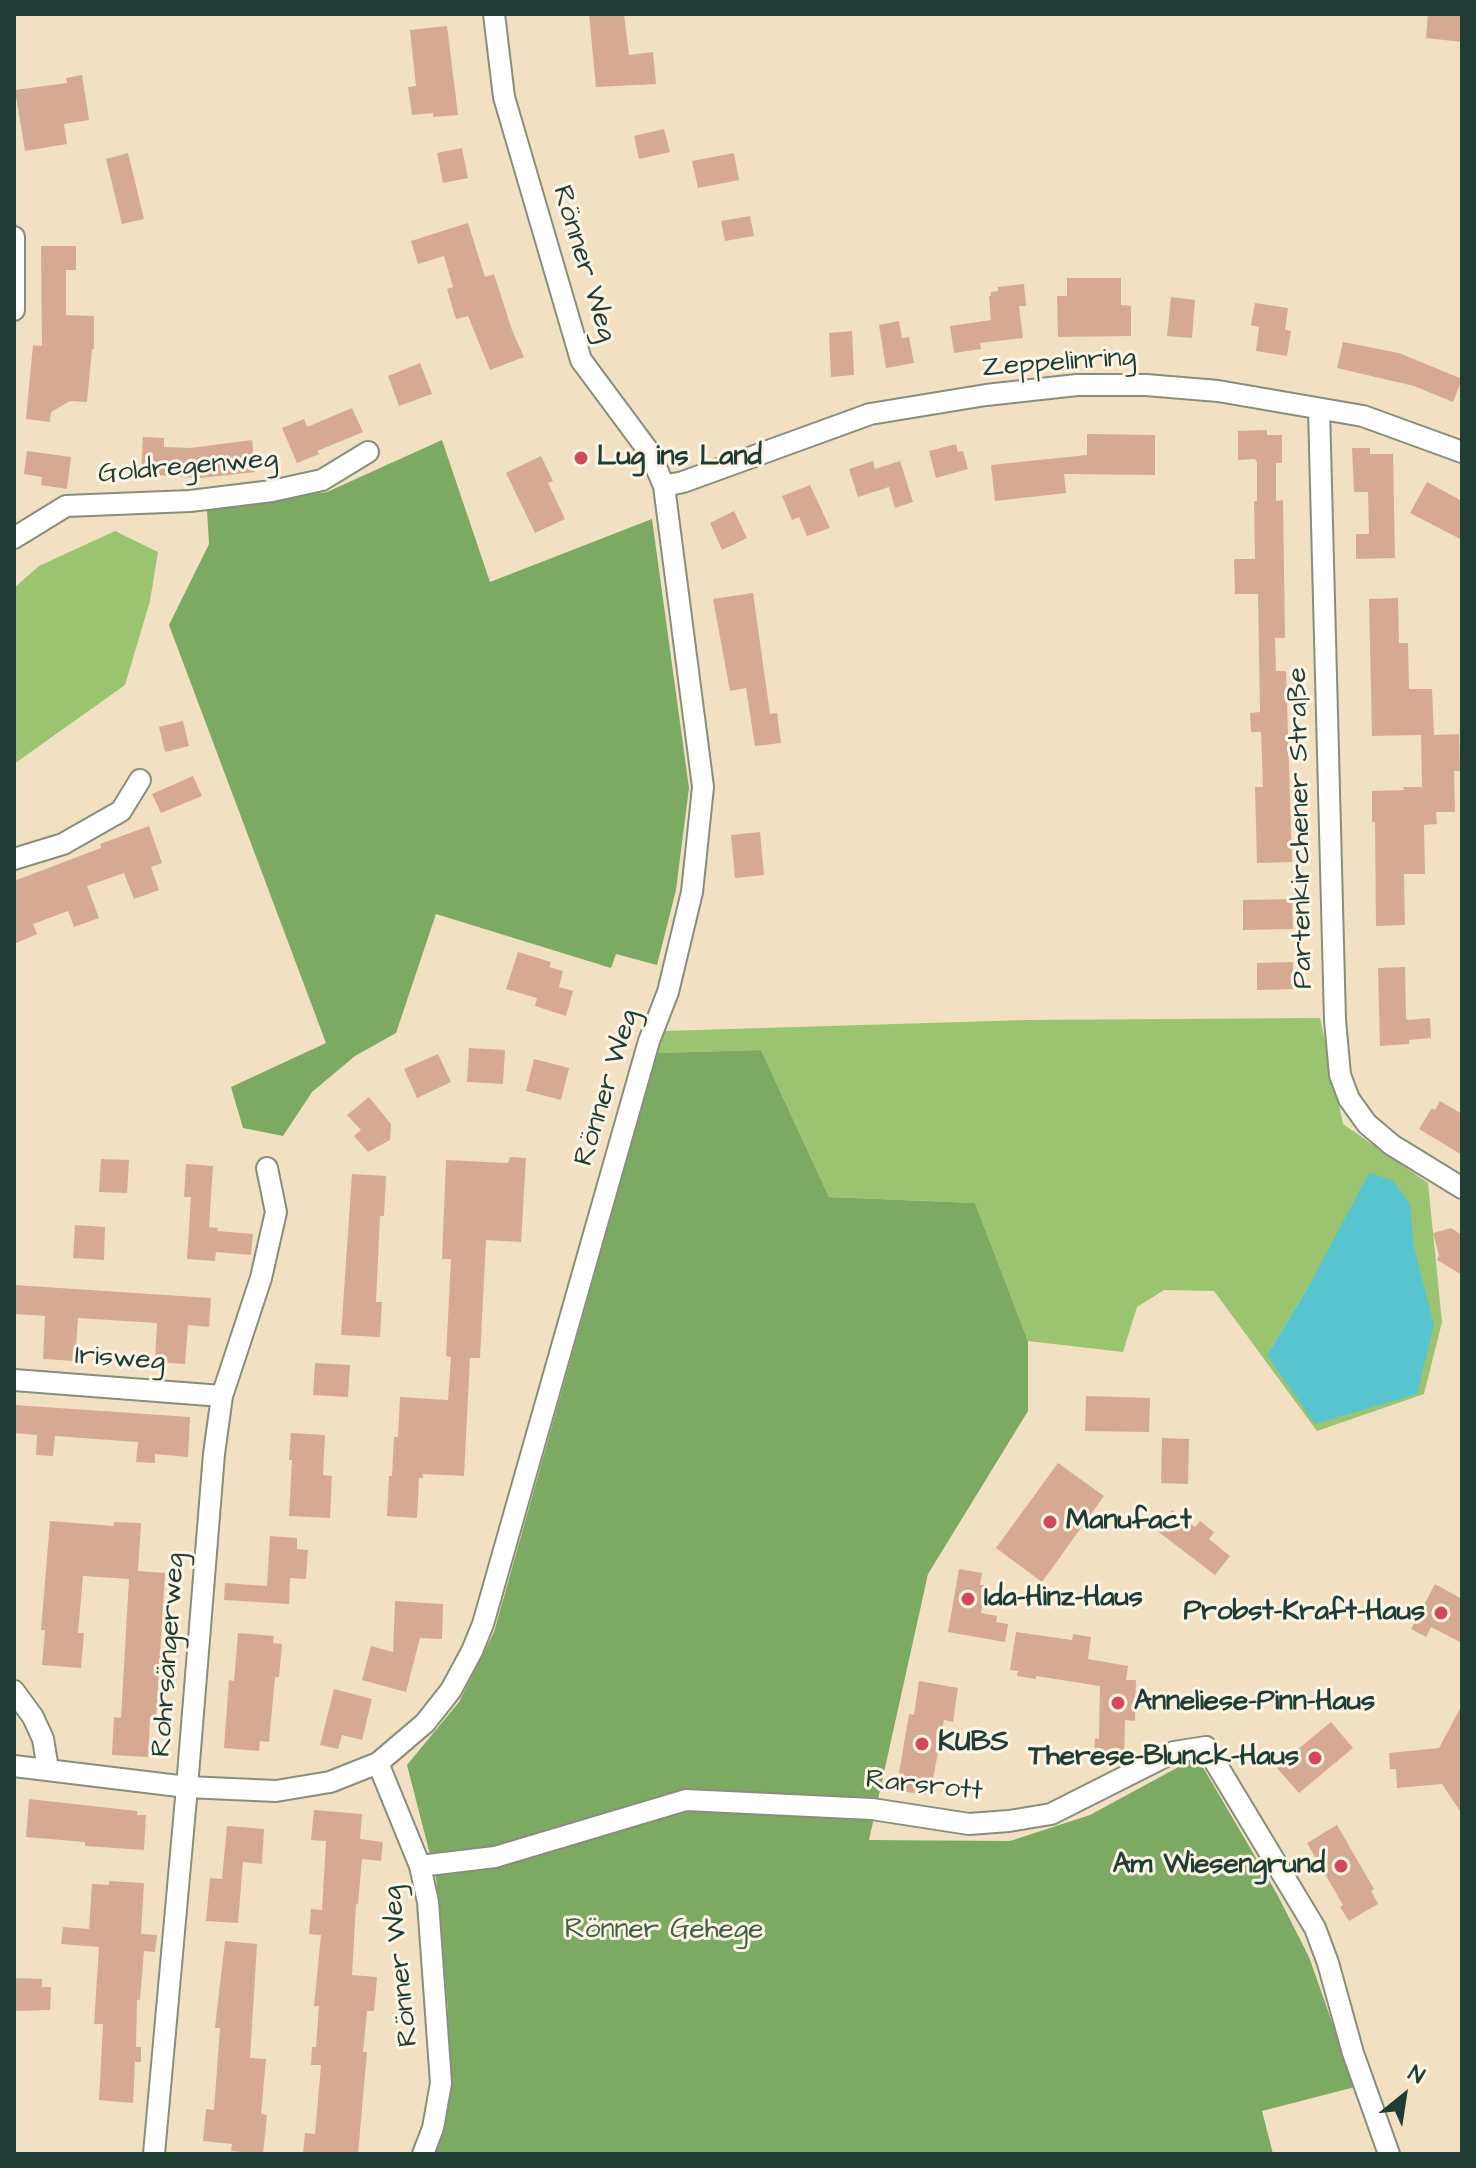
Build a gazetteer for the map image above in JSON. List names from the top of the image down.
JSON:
{
  "streets": {
    "street": [
      "Rönner Weg",
      "Zeppelinring",
      "Goldregenweg",
      "Partenkirchener Straße",
      "Irisweg",
      "Rohrsängerweg",
      "Rarsrott"
    ]
  },
  "crossings": [
    ["Rönner Weg", "Zeppelinring"],
    ["Rönner Weg", "Rarsrott"],
    ["Zeppelinring", "Partenkirchener Straße"],
    ["Irisweg", "Rohrsängerweg"]
  ],
  "parks": ["Rönner Gehege"],
  "places": [
    "Lug ins Land",
    "Manufact",
    "Ida-Hinz-Haus",
    "Probst-Kraft-Haus",
    "Anneliese-Pinn-Haus",
    "KUBS",
    "Therese-Blunck-Haus",
    "Am Wiesengrund"
  ],
  "north": "top right"
}
